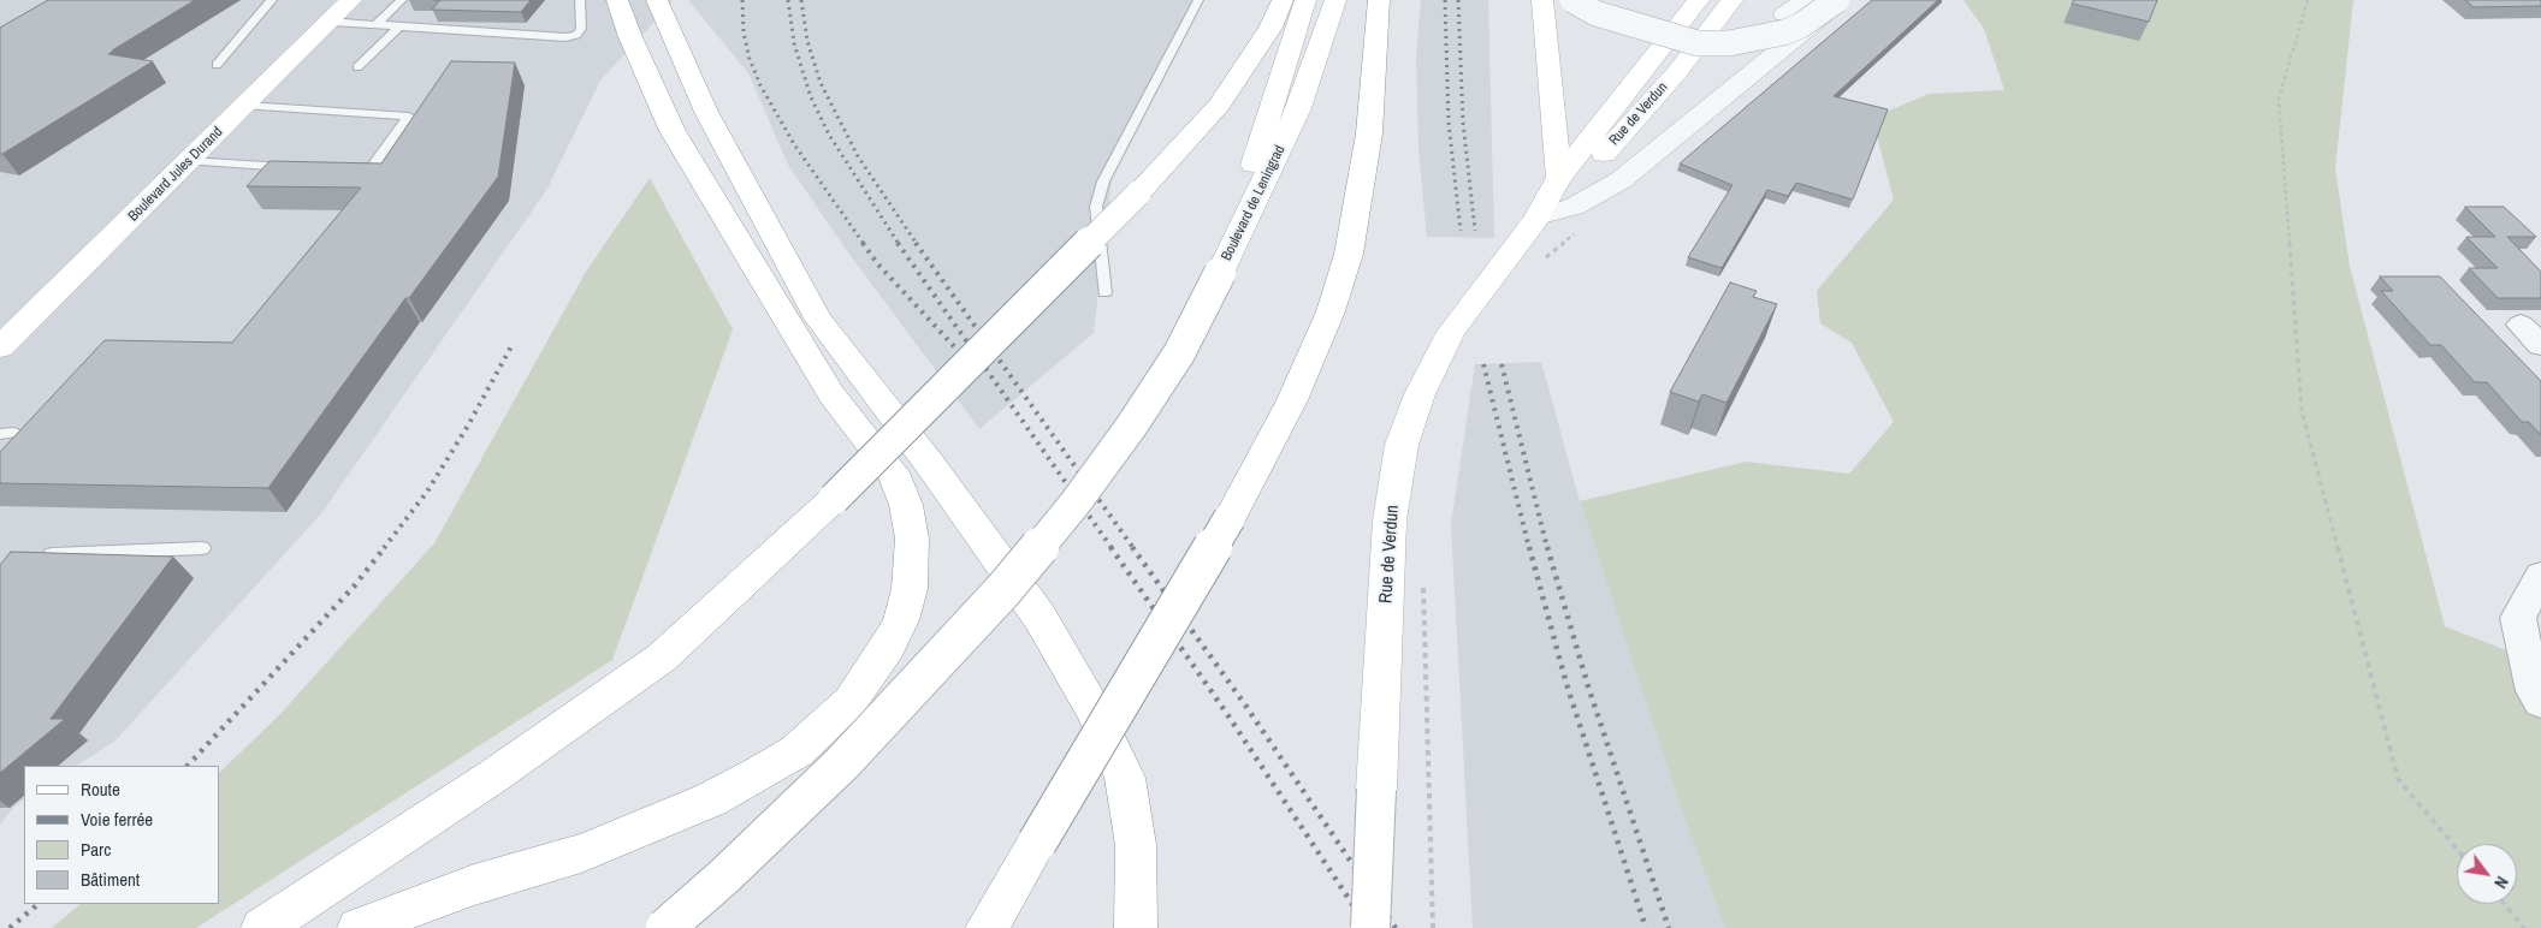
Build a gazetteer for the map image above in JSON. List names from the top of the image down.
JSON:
{
  "streets": {
    "main road": ["Rue de Verdun", "Boulevard Jules Durand", "Boulevard de Leningrad"]
  },
  "legend": [
    "Route",
    "Voie ferrée",
    "Parc",
    "Bâtiment"
  ],
  "north": "bottom right"
}
